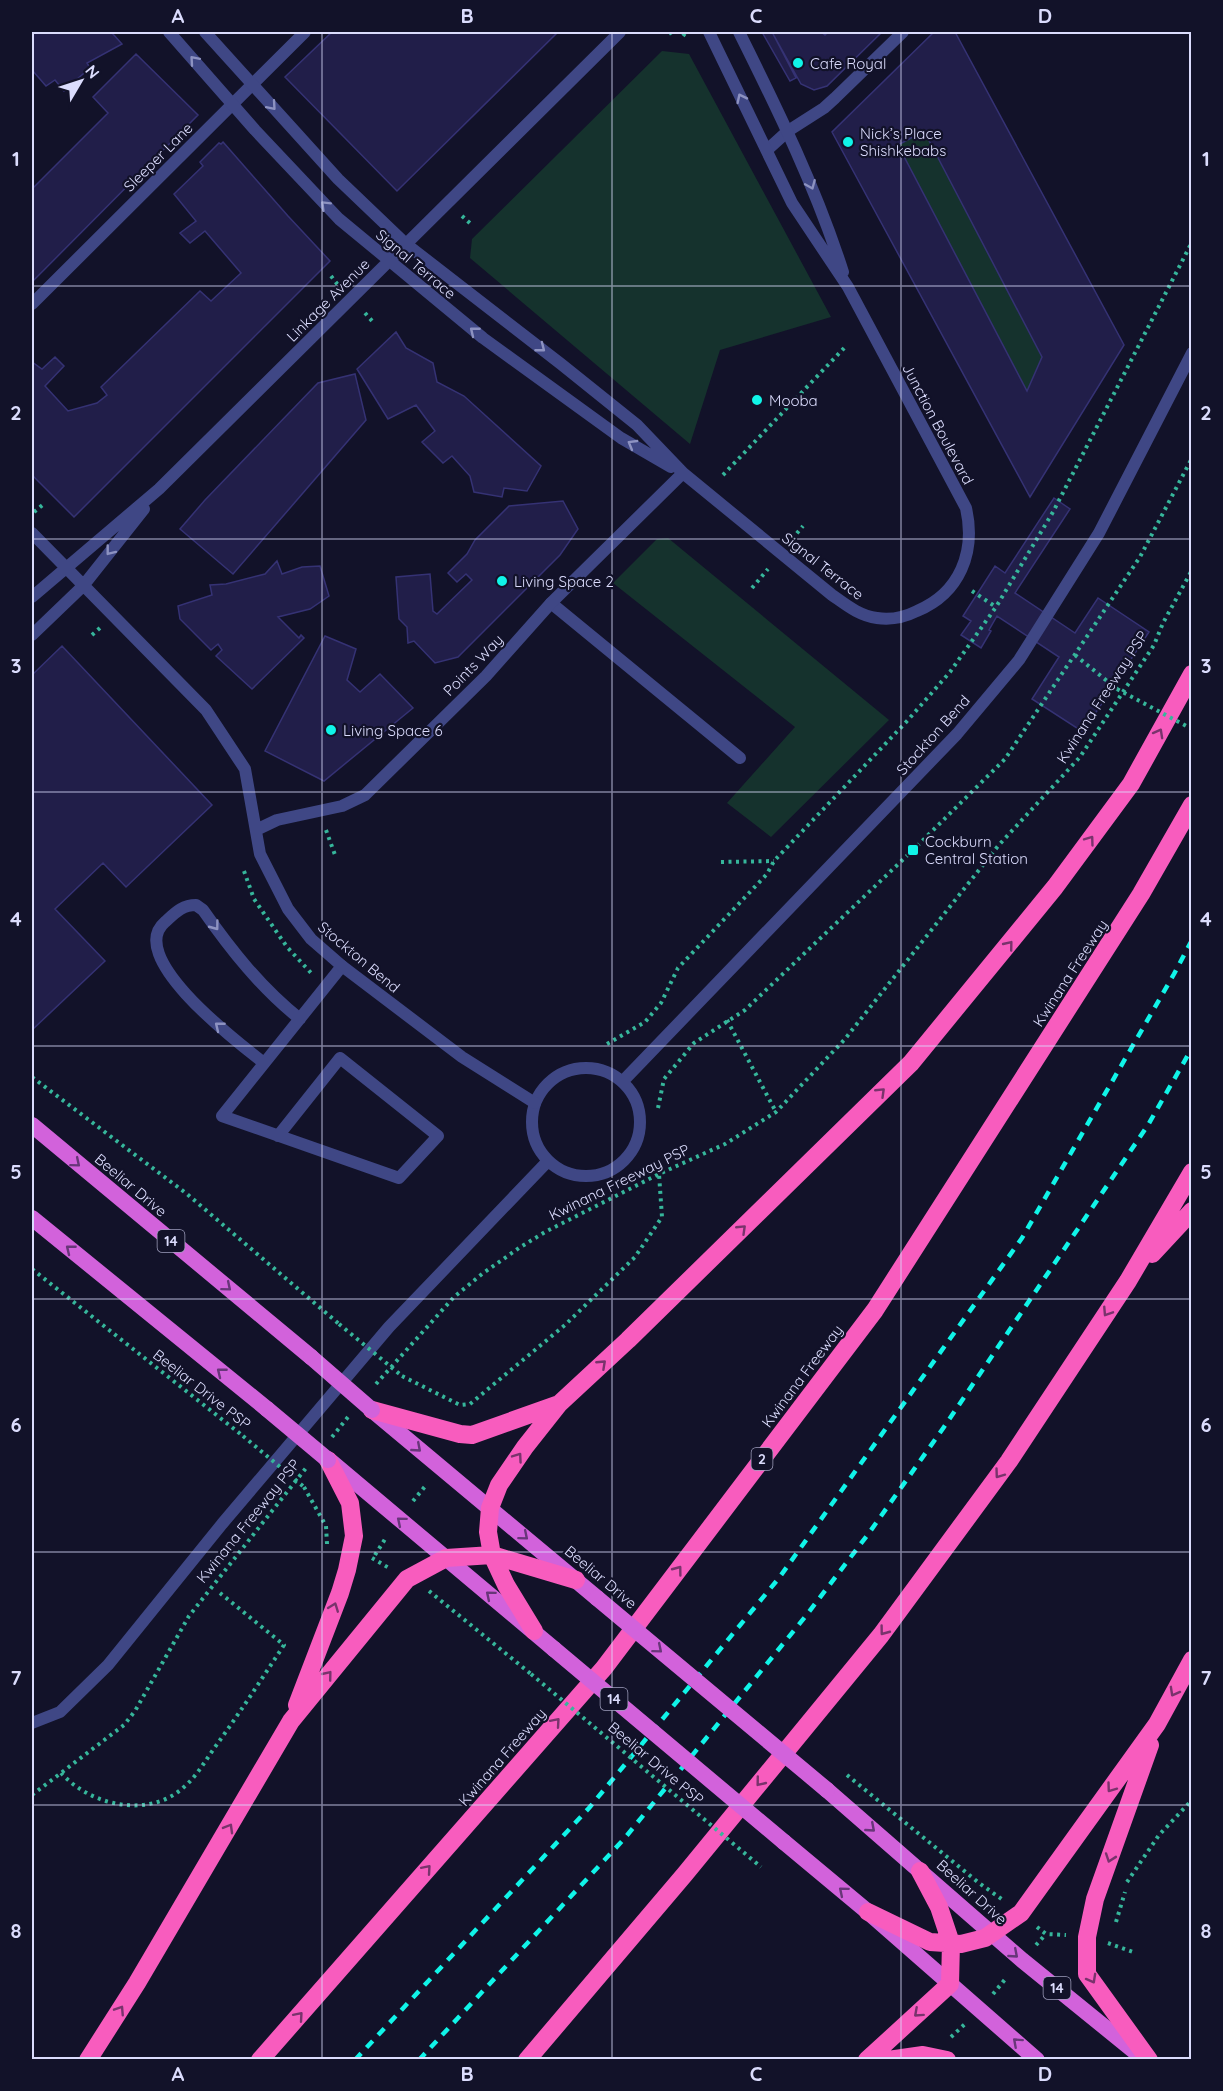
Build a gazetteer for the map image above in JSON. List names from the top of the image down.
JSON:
{
  "streets": {
    "highway": [
      "Kwinana Freeway",
      "Beeliar Drive",
      "14",
      "2"
    ],
    "street": [
      "Sleeper Lane",
      "Signal Terrace",
      "Linkage Avenue",
      "Junction Boulevard",
      "Points Way",
      "Stockton Bend"
    ],
    "path": ["Kwinana Freeway PSP", "Beeliar Drive PSP"]
  },
  "crossings": [
    ["Sleeper Lane", "Signal Terrace"],
    ["Signal Terrace", "Linkage Avenue"],
    ["Signal Terrace", "Junction Boulevard"],
    ["Signal Terrace", "Points Way"],
    ["Linkage Avenue", "Stockton Bend"],
    ["Points Way", "Stockton Bend"],
    ["Kwinana Freeway PSP", "Beeliar Drive"],
    ["Kwinana Freeway PSP", "14"]
  ],
  "places": {
    "other": [
      "Cafe Royal",
      "Nick’s Place Shishkebabs",
      "Mooba",
      "Living Space 2",
      "Living Space 6"
    ],
    "transit": ["Cockburn Central Station"]
  },
  "north": "top right",
  "grid": {
    "columns": [
      "A",
      "B",
      "C",
      "D"
    ],
    "rows": [
      "1",
      "2",
      "3",
      "4",
      "5",
      "6",
      "7",
      "8"
    ]
  }
}
